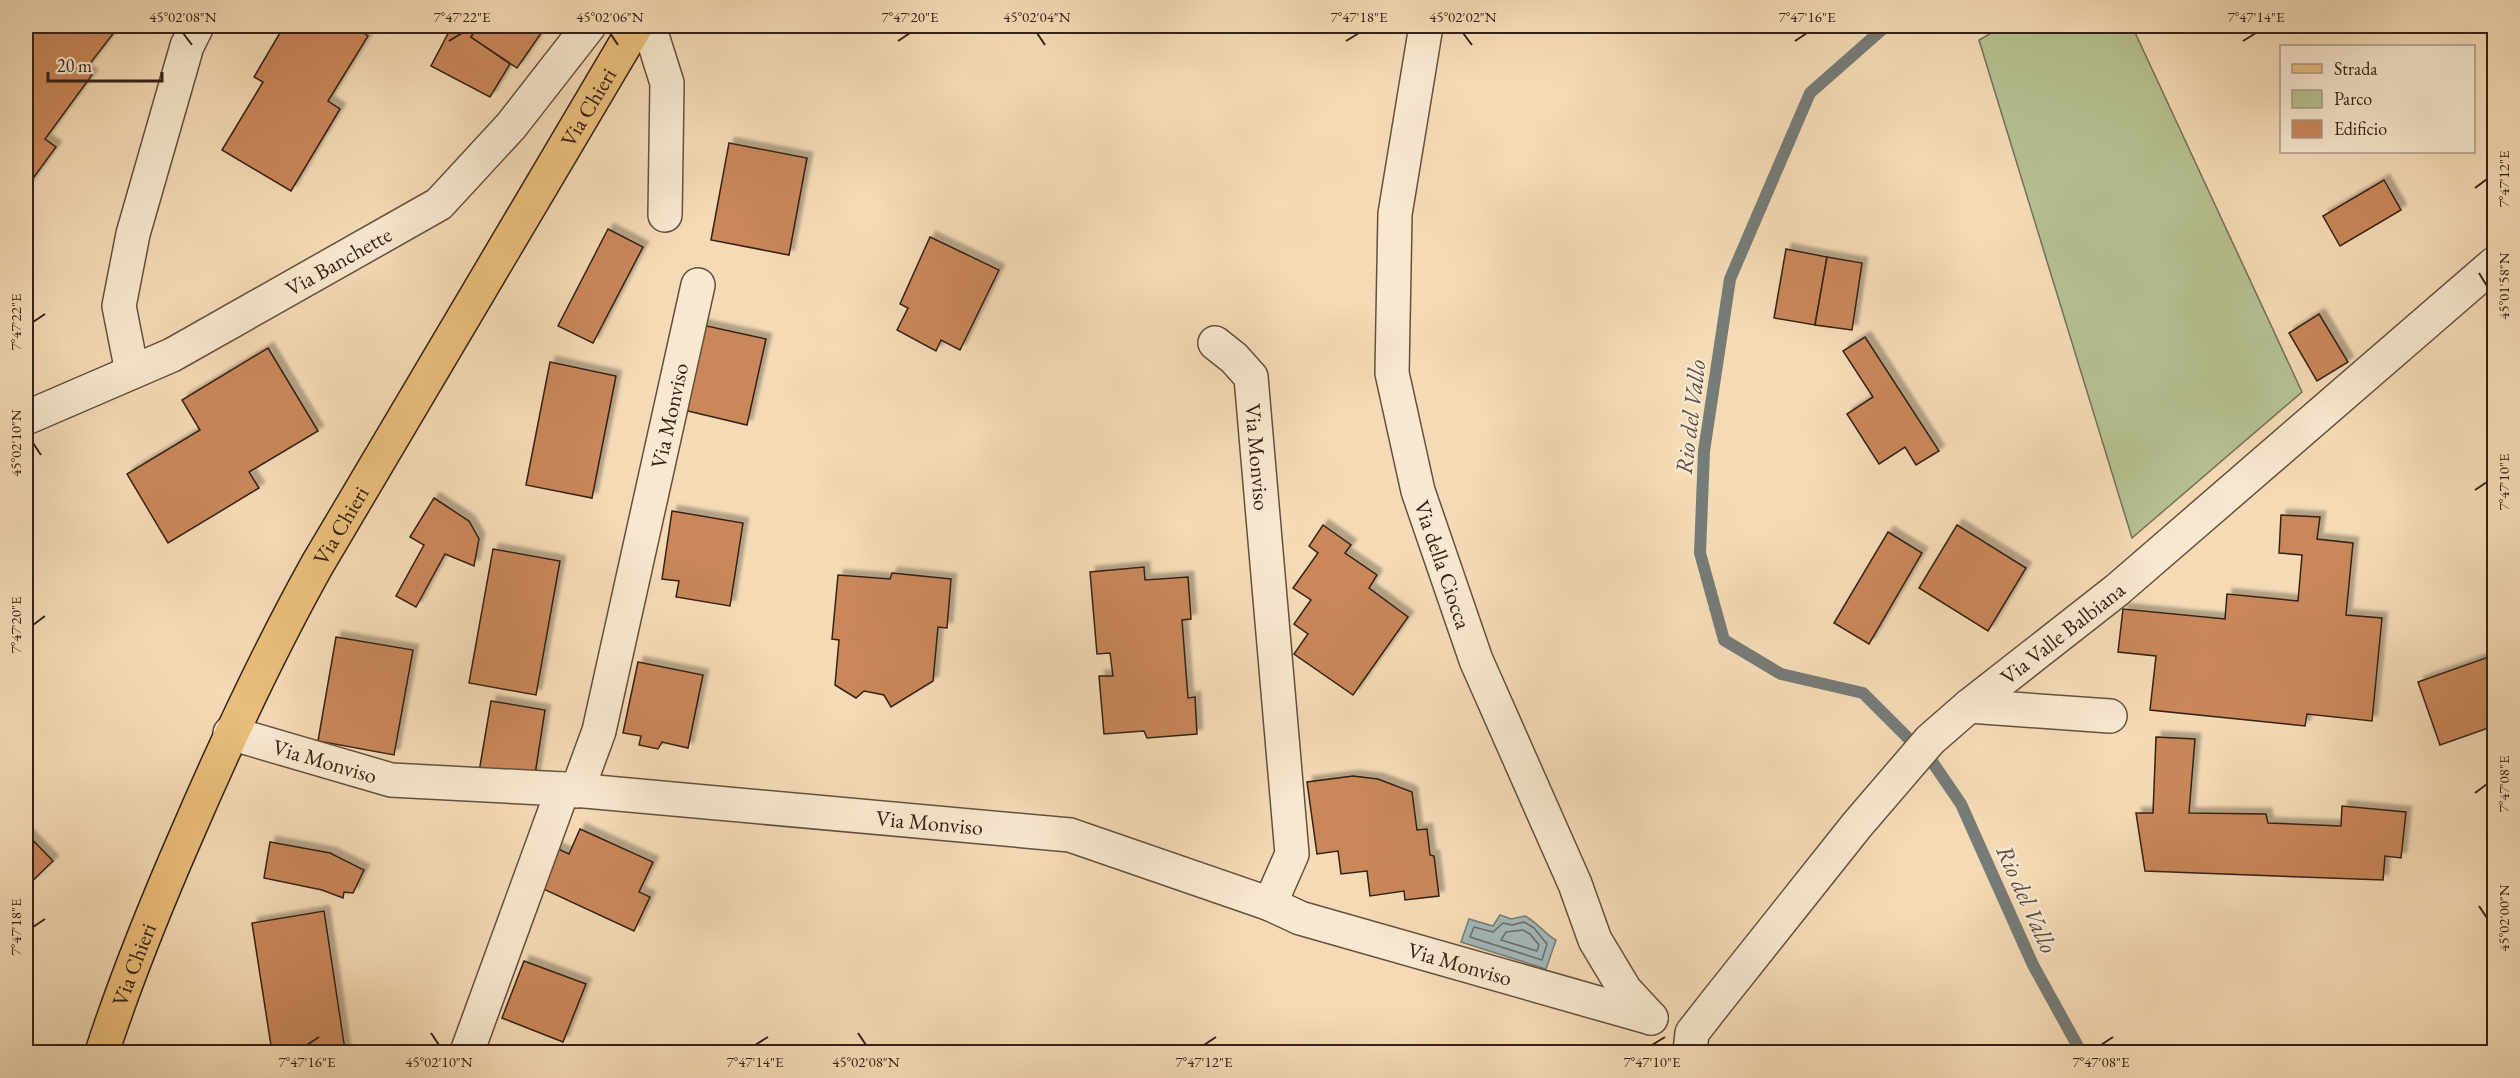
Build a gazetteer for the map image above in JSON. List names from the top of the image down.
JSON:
{
  "streets": {
    "main road": ["Via Chieri"],
    "street": [
      "Via Banchette",
      "Via Monviso",
      "Via della Ciocca",
      "Via Valle Balbiana"
    ]
  },
  "crossings": [
    ["Via Chieri", "Via Monviso"],
    ["Via Monviso", "Via della Ciocca"],
    ["Via della Ciocca", "Via Valle Balbiana"]
  ],
  "water": ["Rio del Vallo"],
  "legend": ["Strada", "Parco", "Edificio"],
  "scale_bar": "20 m",
  "coordinates": [
    "45°02'08\"N",
    "7°47'22\"E",
    "45°02'06\"N",
    "7°47'20\"E",
    "45°02'04\"N",
    "7°47'18\"E",
    "45°02'02\"N",
    "7°47'16\"E",
    "7°47'14\"E",
    "7°47'12\"E",
    "45°01'58\"N",
    "45°02'10\"N",
    "7°47'10\"E",
    "7°47'08\"E",
    "45°02'00\"N"
  ]
}
